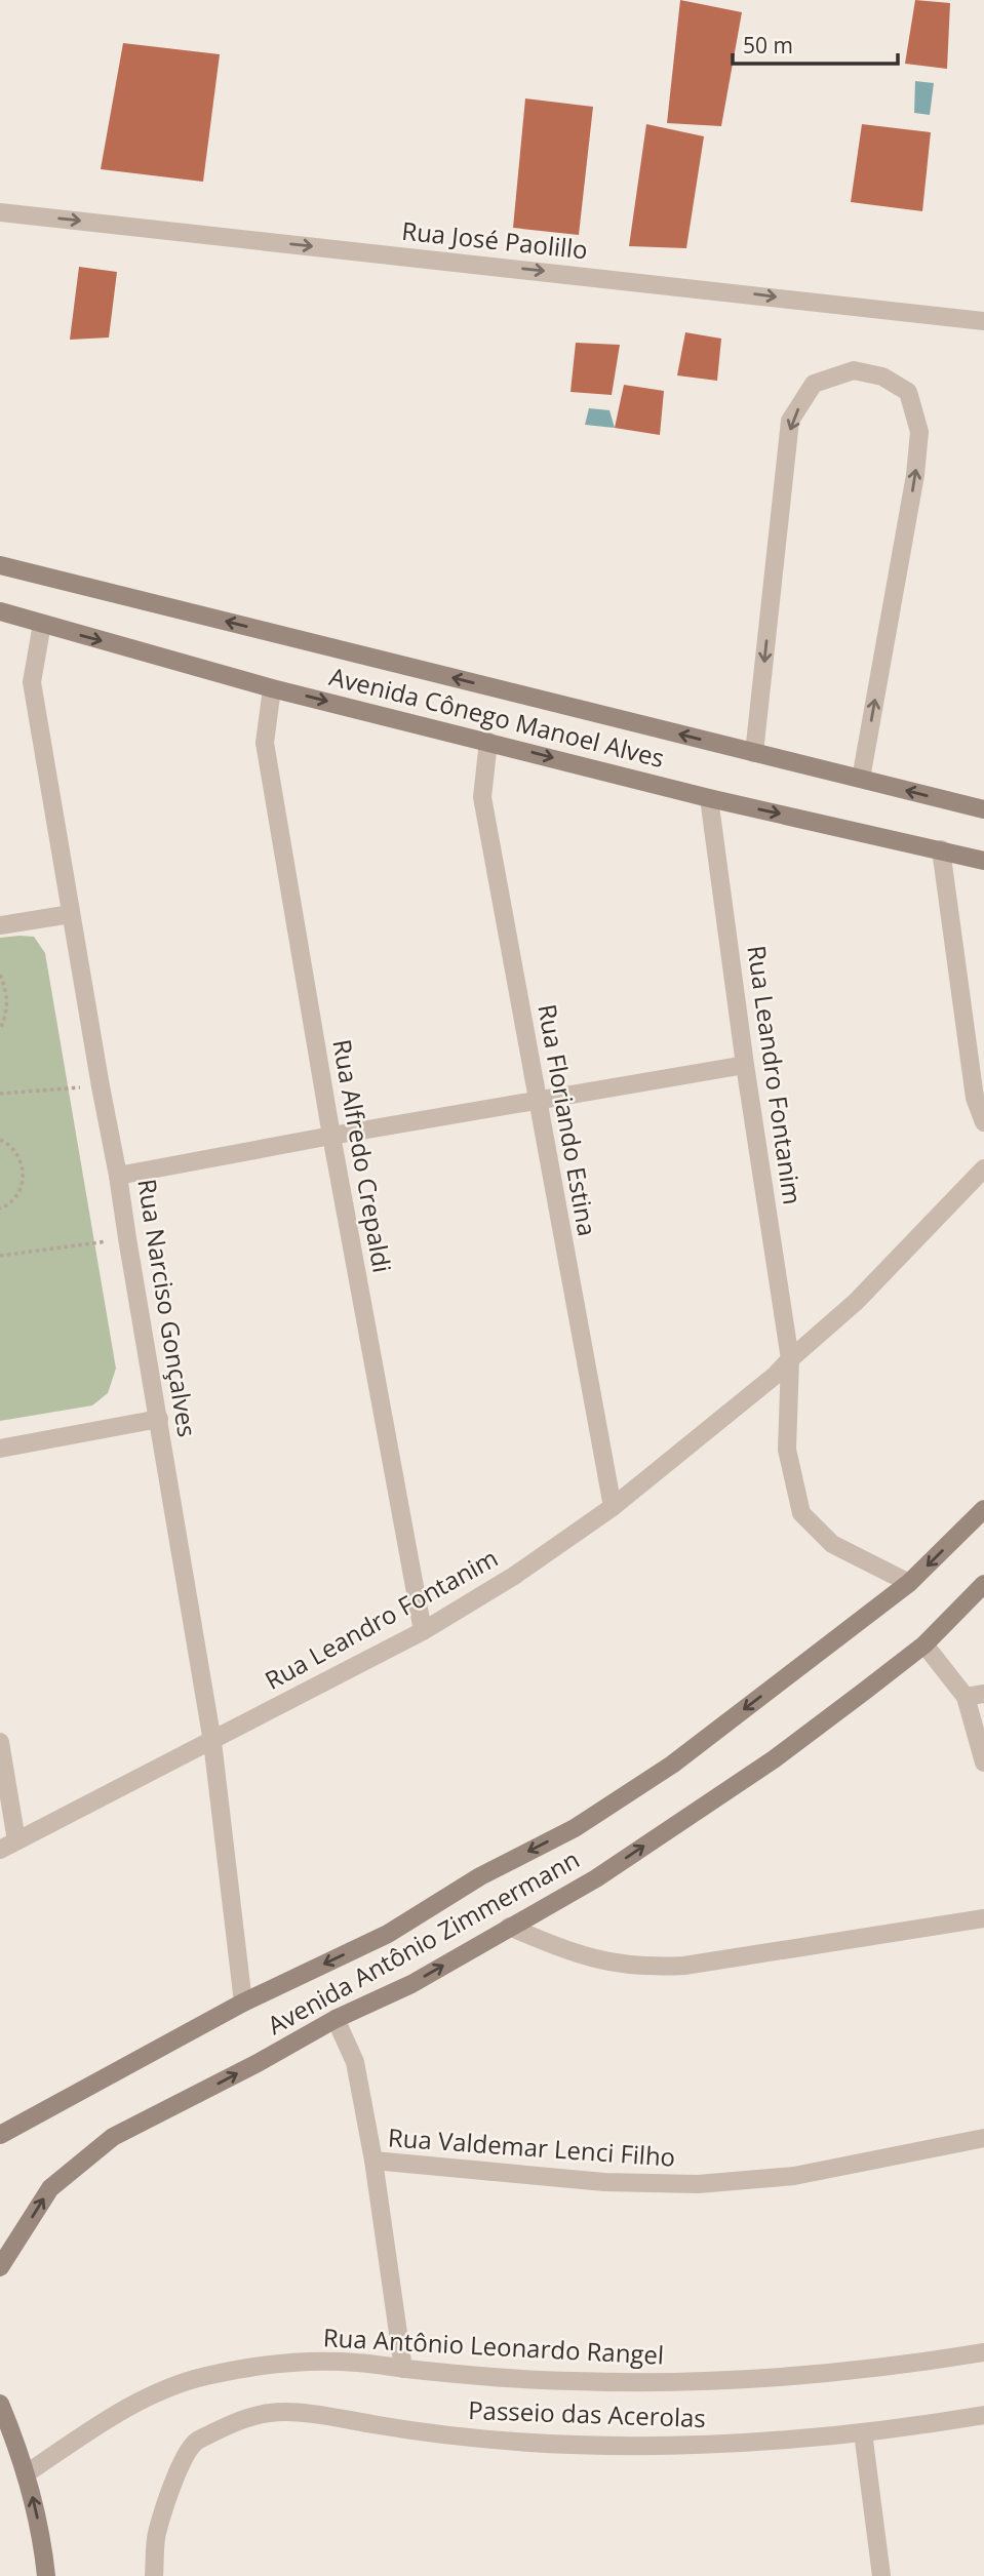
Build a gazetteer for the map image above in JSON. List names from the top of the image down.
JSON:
{
  "streets": {
    "street": [
      "Rua José Paolillo",
      "Avenida Cônego Manoel Alves",
      "Rua Leandro Fontanim",
      "Rua Floriando Estina",
      "Rua Alfredo Crepaldi",
      "Rua Narciso Gonçalves",
      "Avenida Antônio Zimmermann",
      "Rua Valdemar Lenci Filho",
      "Rua Antônio Leonardo Rangel",
      "Passeio das Acerolas"
    ]
  },
  "crossings": [
    ["Avenida Cônego Manoel Alves", "Rua Leandro Fontanim"],
    ["Avenida Cônego Manoel Alves", "Rua Floriando Estina"],
    ["Avenida Cônego Manoel Alves", "Rua Alfredo Crepaldi"],
    ["Avenida Cônego Manoel Alves", "Rua Narciso Gonçalves"],
    ["Rua Leandro Fontanim", "Rua Floriando Estina"],
    ["Rua Leandro Fontanim", "Rua Alfredo Crepaldi"],
    ["Rua Leandro Fontanim", "Rua Narciso Gonçalves"],
    ["Rua Leandro Fontanim", "Avenida Antônio Zimmermann"],
    ["Rua Narciso Gonçalves", "Avenida Antônio Zimmermann"]
  ],
  "one_way": ["Rua José Paolillo"],
  "scale_bar": "50 m"
}
